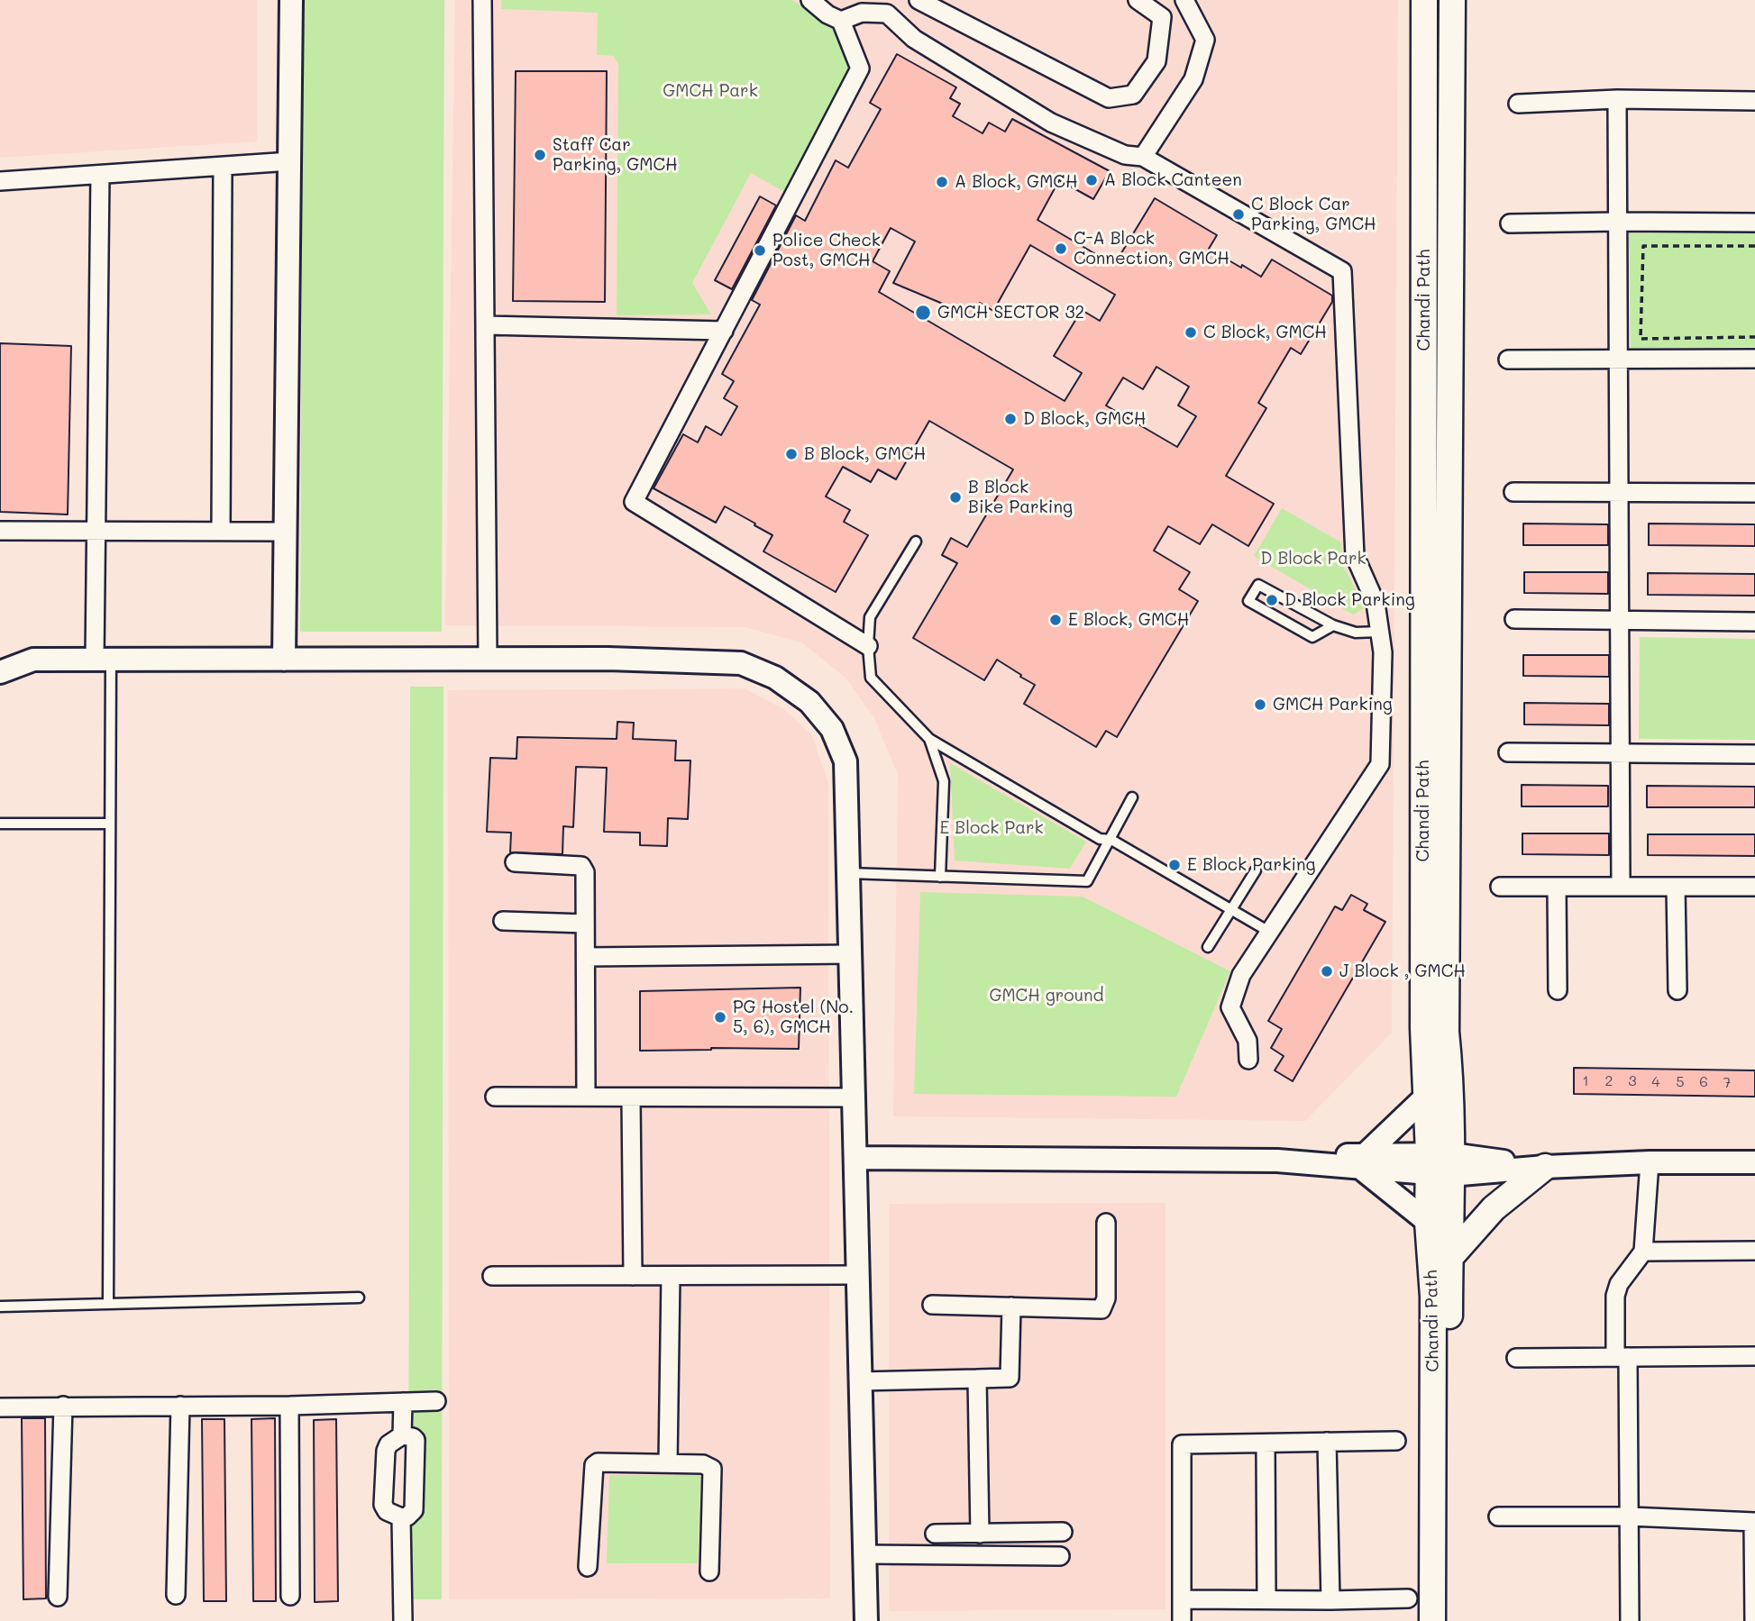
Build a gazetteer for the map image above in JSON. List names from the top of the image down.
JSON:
{
  "streets": {
    "main road": ["Chandi Path"]
  },
  "parks": [
    "GMCH Park",
    "D Block Park",
    "E Block Park",
    "GMCH ground"
  ],
  "places": [
    "Staff Car Parking, GMCH",
    "A Block Canteen",
    "A Block, GMCH",
    "C Block Car Parking, GMCH",
    "C-A Block Connection, GMCH",
    "Police Check Post, GMCH",
    "GMCH SECTOR 32",
    "C Block, GMCH",
    "D Block, GMCH",
    "B Block, GMCH",
    "B Block Bike Parking",
    "D Block Parking",
    "E Block, GMCH",
    "GMCH Parking",
    "E Block Parking",
    "J Block , GMCH",
    "PG Hostel (No. 5, 6), GMCH"
  ],
  "house_numbers": [
    "1",
    "2",
    "3",
    "4",
    "5",
    "6",
    "7"
  ]
}
